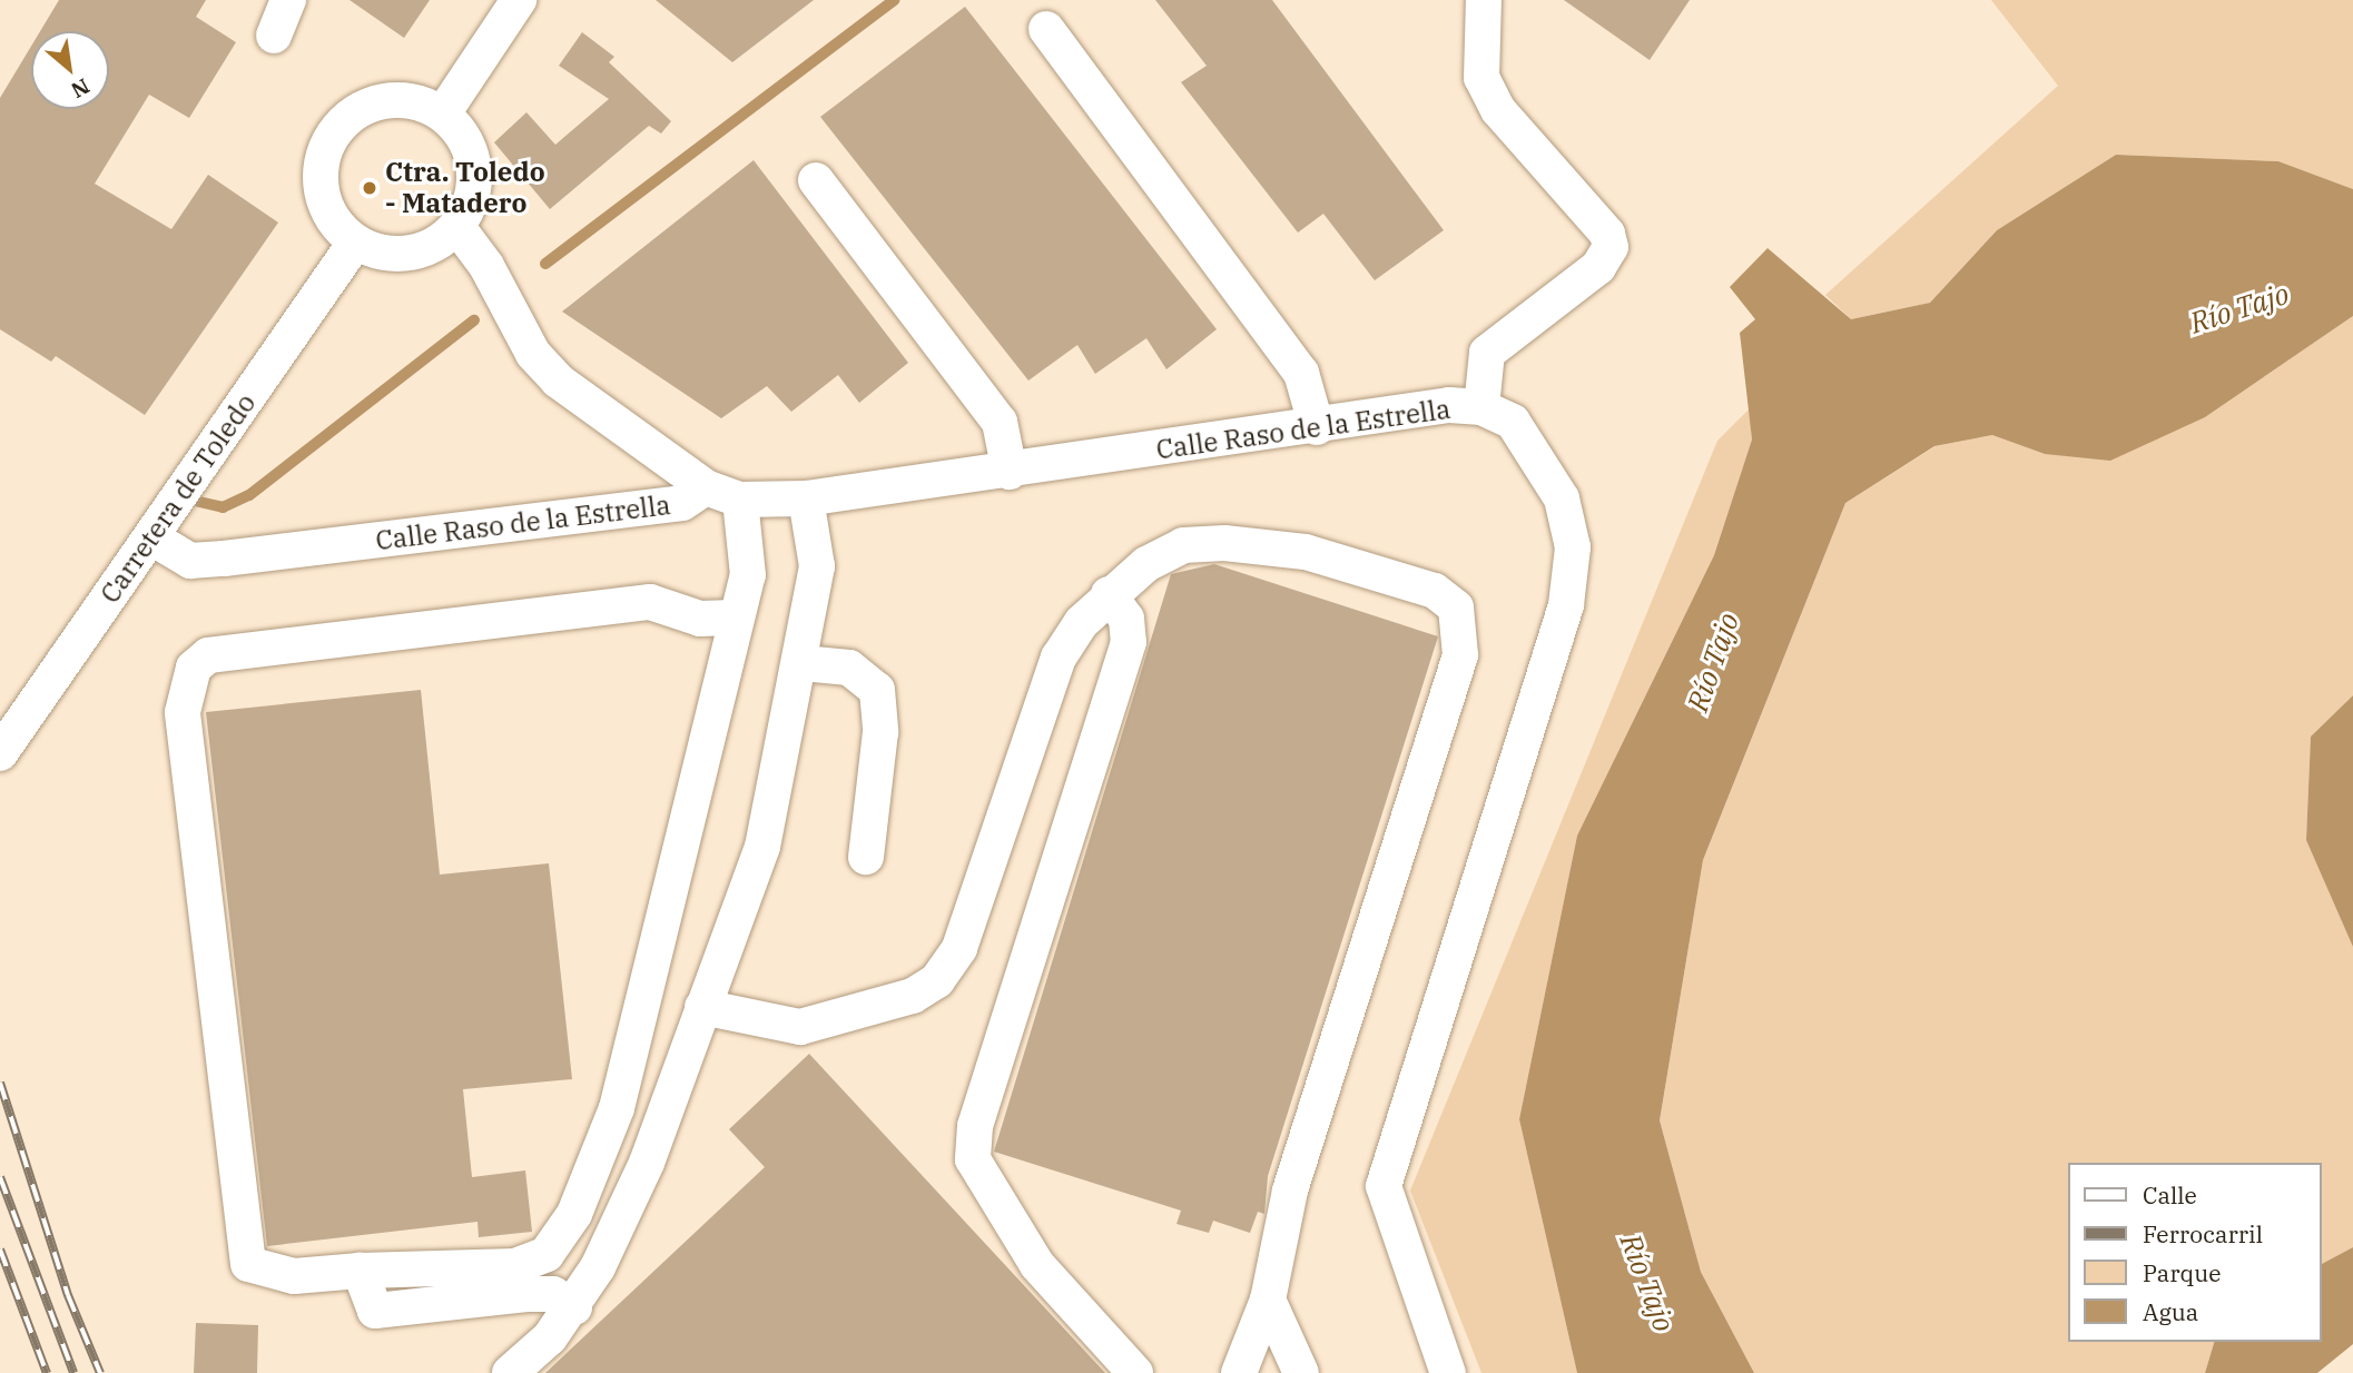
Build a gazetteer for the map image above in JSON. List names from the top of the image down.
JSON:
{
  "streets": {
    "street": ["Calle Raso de la Estrella", "Carretera de Toledo"]
  },
  "crossings": [
    ["Calle Raso de la Estrella", "Carretera de Toledo"]
  ],
  "water": ["Río Tajo"],
  "places": ["Ctra. Toledo - Matadero"],
  "legend": [
    "Calle",
    "Ferrocarril",
    "Parque",
    "Agua"
  ],
  "north": "bottom right"
}
